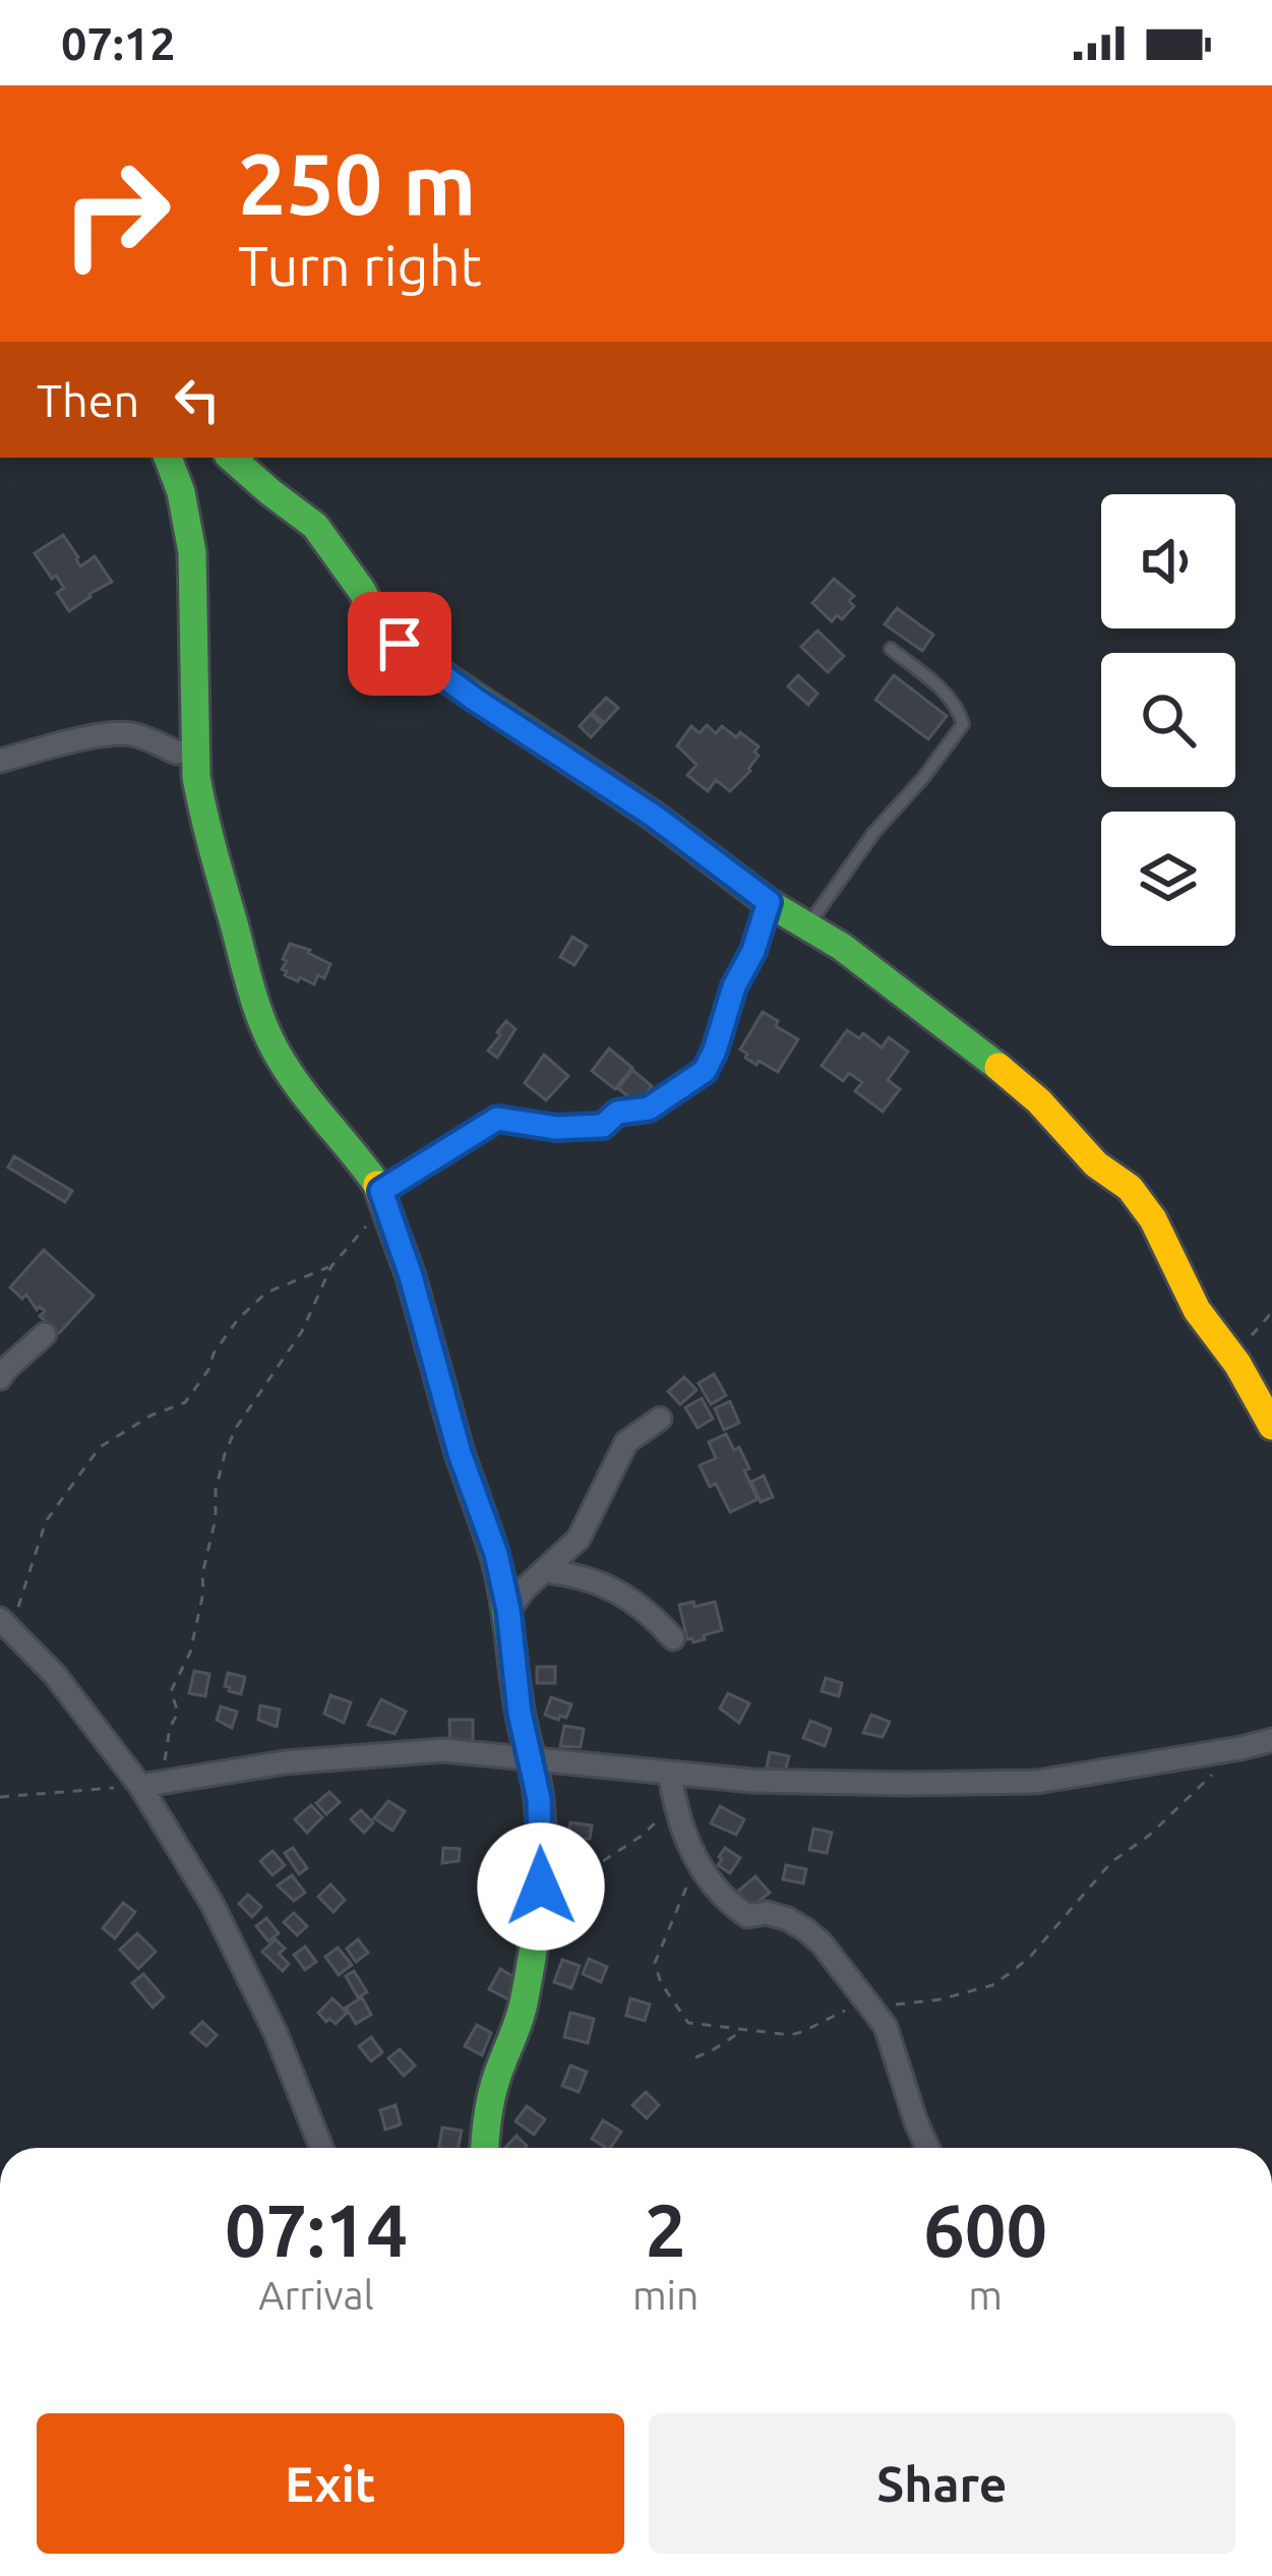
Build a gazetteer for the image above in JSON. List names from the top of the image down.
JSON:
{
  "page": {
    "status": "07:12",
    "turn": ["250 m", "Turn right"],
    "then": "Then",
    "eta": [
      "07:14",
      "Arrival",
      "2",
      "min",
      "600",
      "m"
    ],
    "buttons": ["Exit", "Share"]
  }
}
